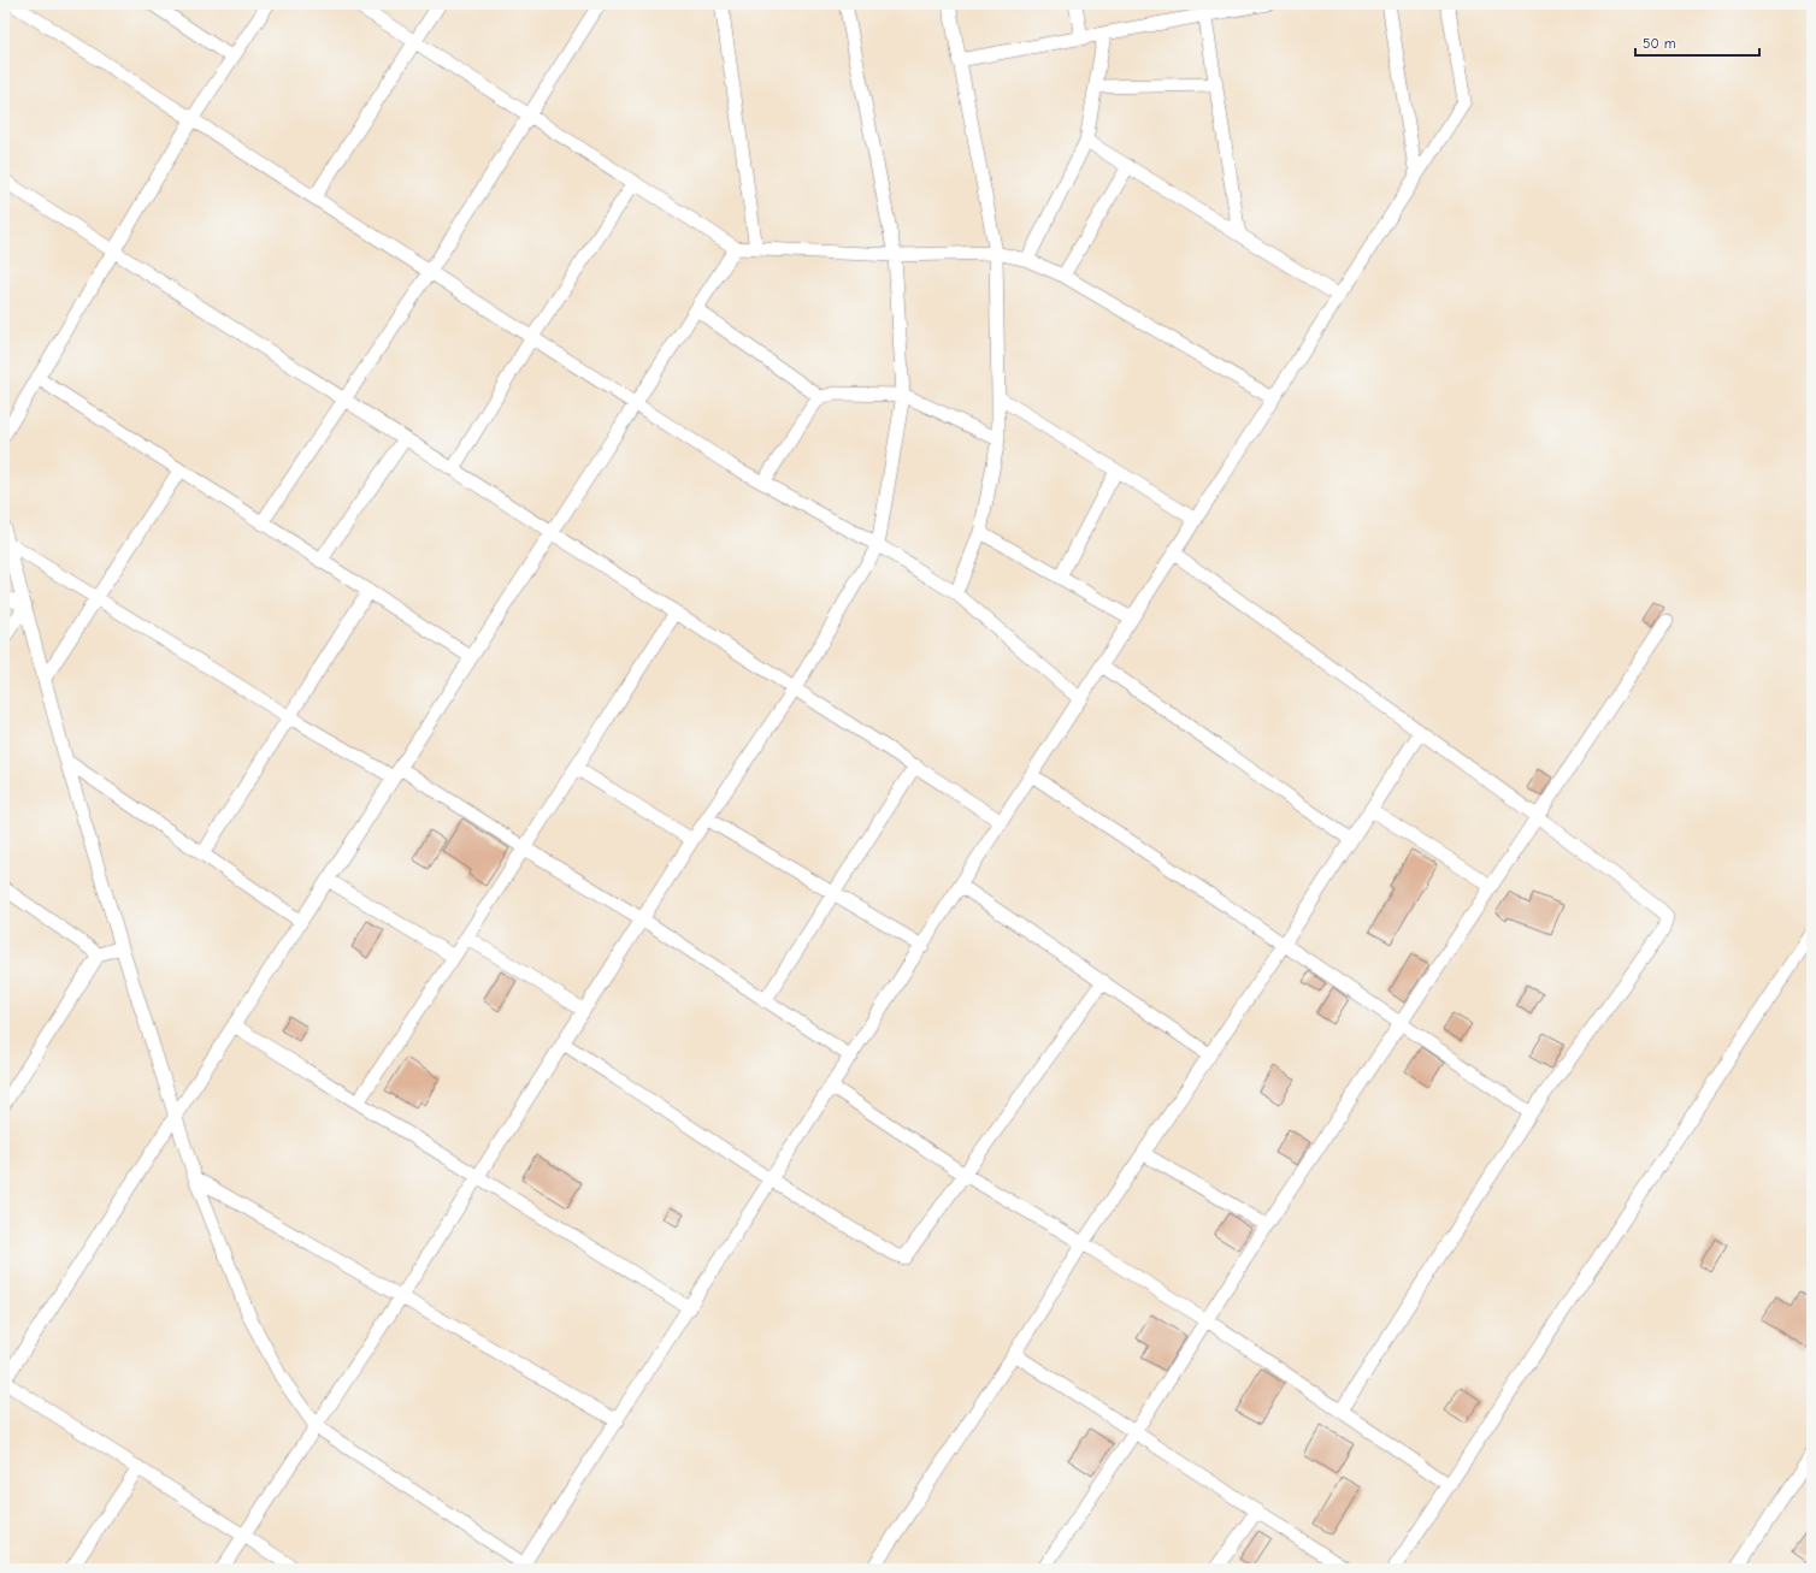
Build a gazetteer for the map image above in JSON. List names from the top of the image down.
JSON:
{
  "scale_bar": "50 m"
}
